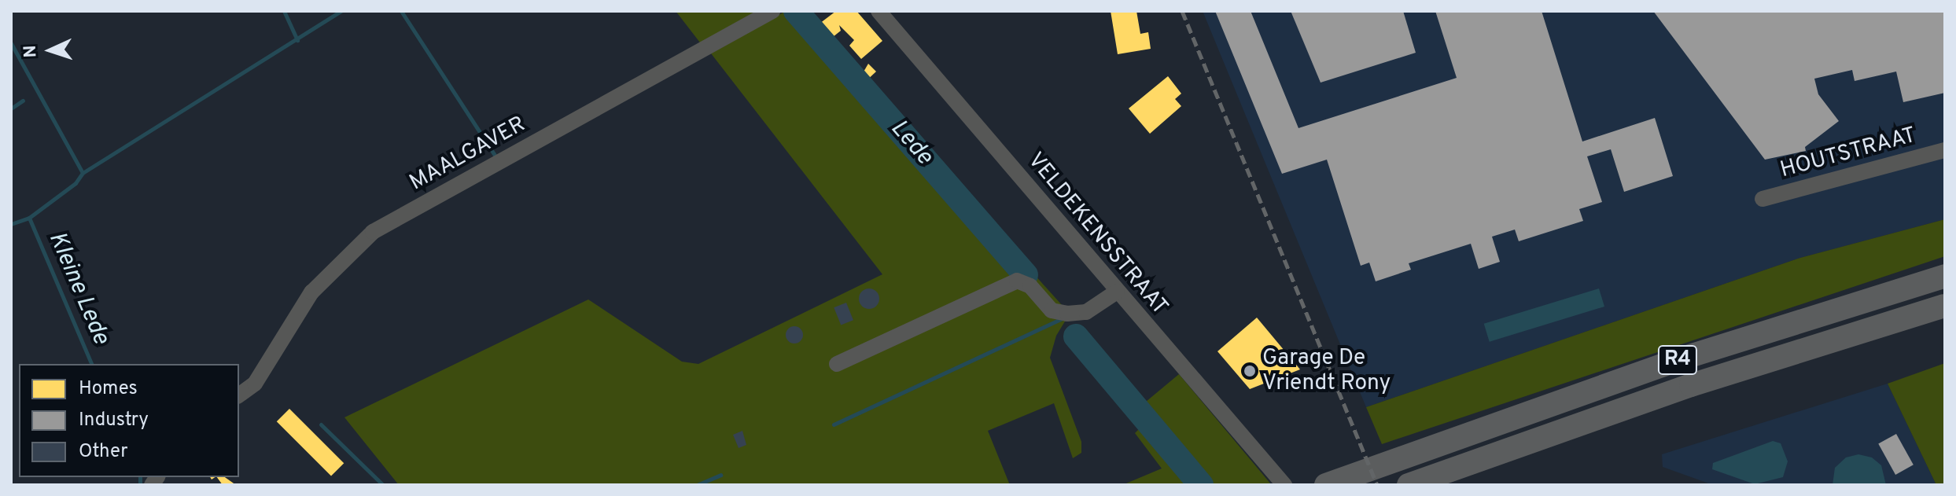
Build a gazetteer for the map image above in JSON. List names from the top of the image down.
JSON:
{
  "streets": {
    "highway": ["R4"],
    "street": ["HOUTSTRAAT", "MAALGAVER", "VELDEKENSSTRAAT"]
  },
  "water": ["Lede", "Kleine Lede"],
  "places": ["Garage De Vriendt Rony"],
  "legend": ["Homes", "Industry", "Other"],
  "north": "left"
}
